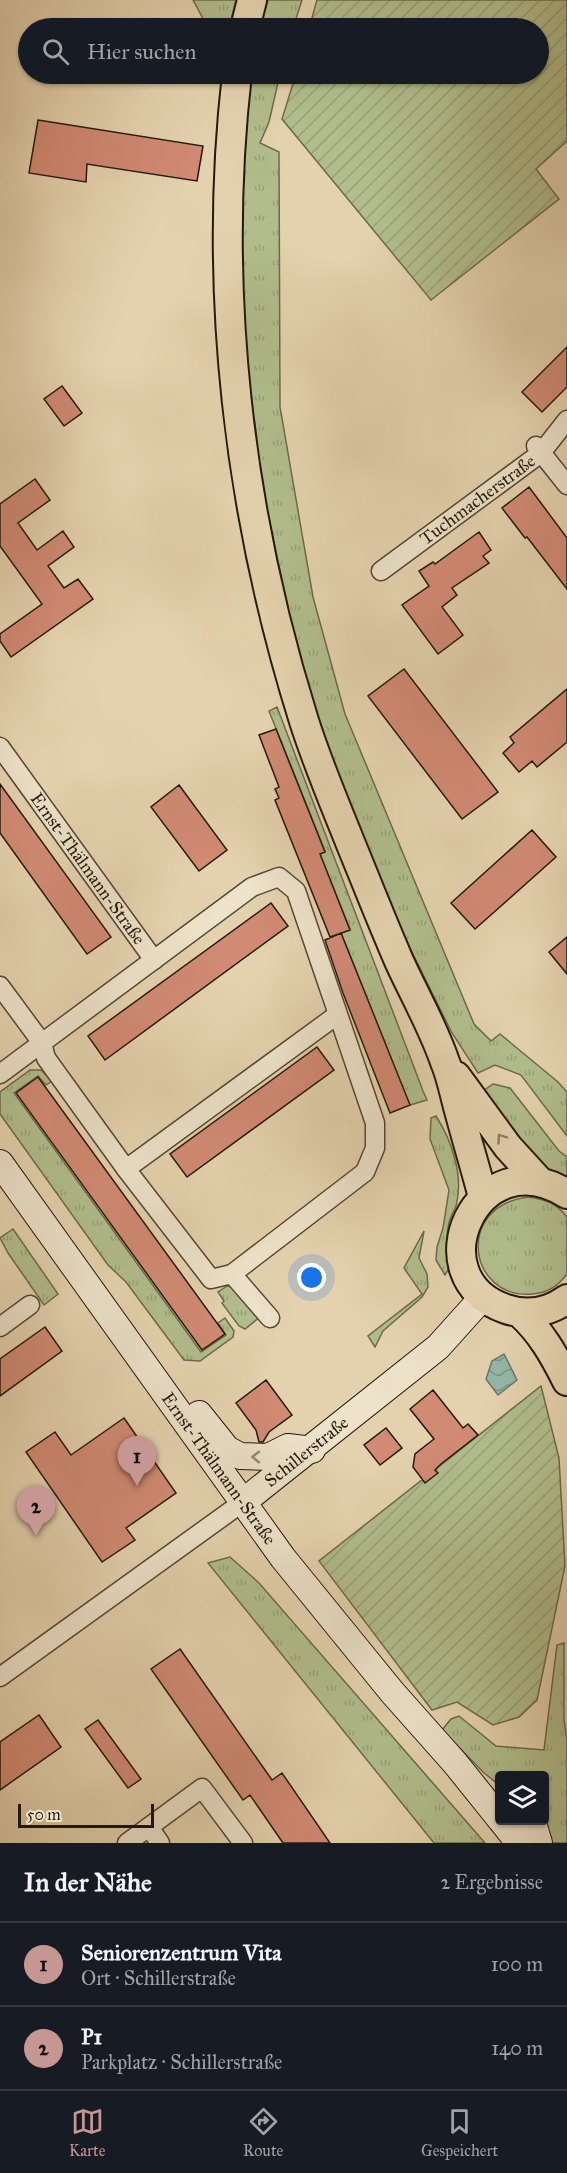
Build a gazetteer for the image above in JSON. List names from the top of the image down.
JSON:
{
  "streets": {
    "main road": ["Ernst-Thälmann-Straße", "Schillerstraße"],
    "street": ["Tuchmacherstraße"]
  },
  "crossings": [
    ["Ernst-Thälmann-Straße", "Schillerstraße"]
  ],
  "scale_bar": "50 m",
  "page": {
    "search": "Hier suchen",
    "pins": ["1", "2"],
    "scale": "50 m",
    "heading": ["In der Nähe", "2 Ergebnisse"],
    "list": [
      {
        "mark": "1",
        "name": "Seniorenzentrum Vita",
        "note": "Ort · Schillerstraße",
        "value": "100 m"
      },
      {
        "mark": "2",
        "name": "P1",
        "note": "Parkplatz · Schillerstraße",
        "value": "140 m"
      }
    ],
    "nav": ["Karte", "Route", "Gespeichert"]
  }
}
